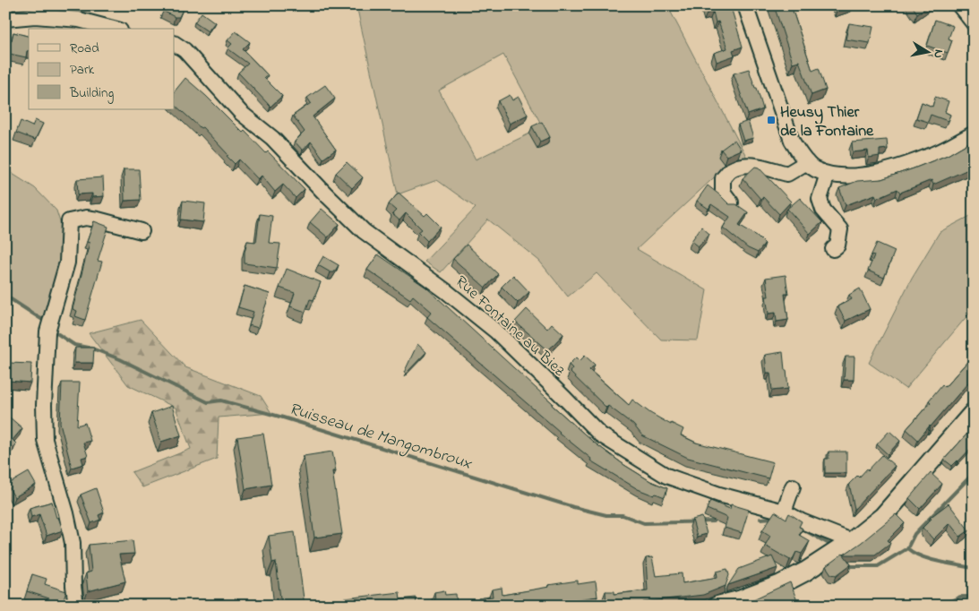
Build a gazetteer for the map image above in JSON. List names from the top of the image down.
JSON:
{
  "streets": {
    "street": ["Rue Fontaine au Biez"]
  },
  "water": ["Ruisseau de Mangombroux"],
  "places": {
    "transit": ["Heusy Thier de la Fontaine"]
  },
  "legend": ["Road", "Park", "Building"],
  "north": "right"
}
